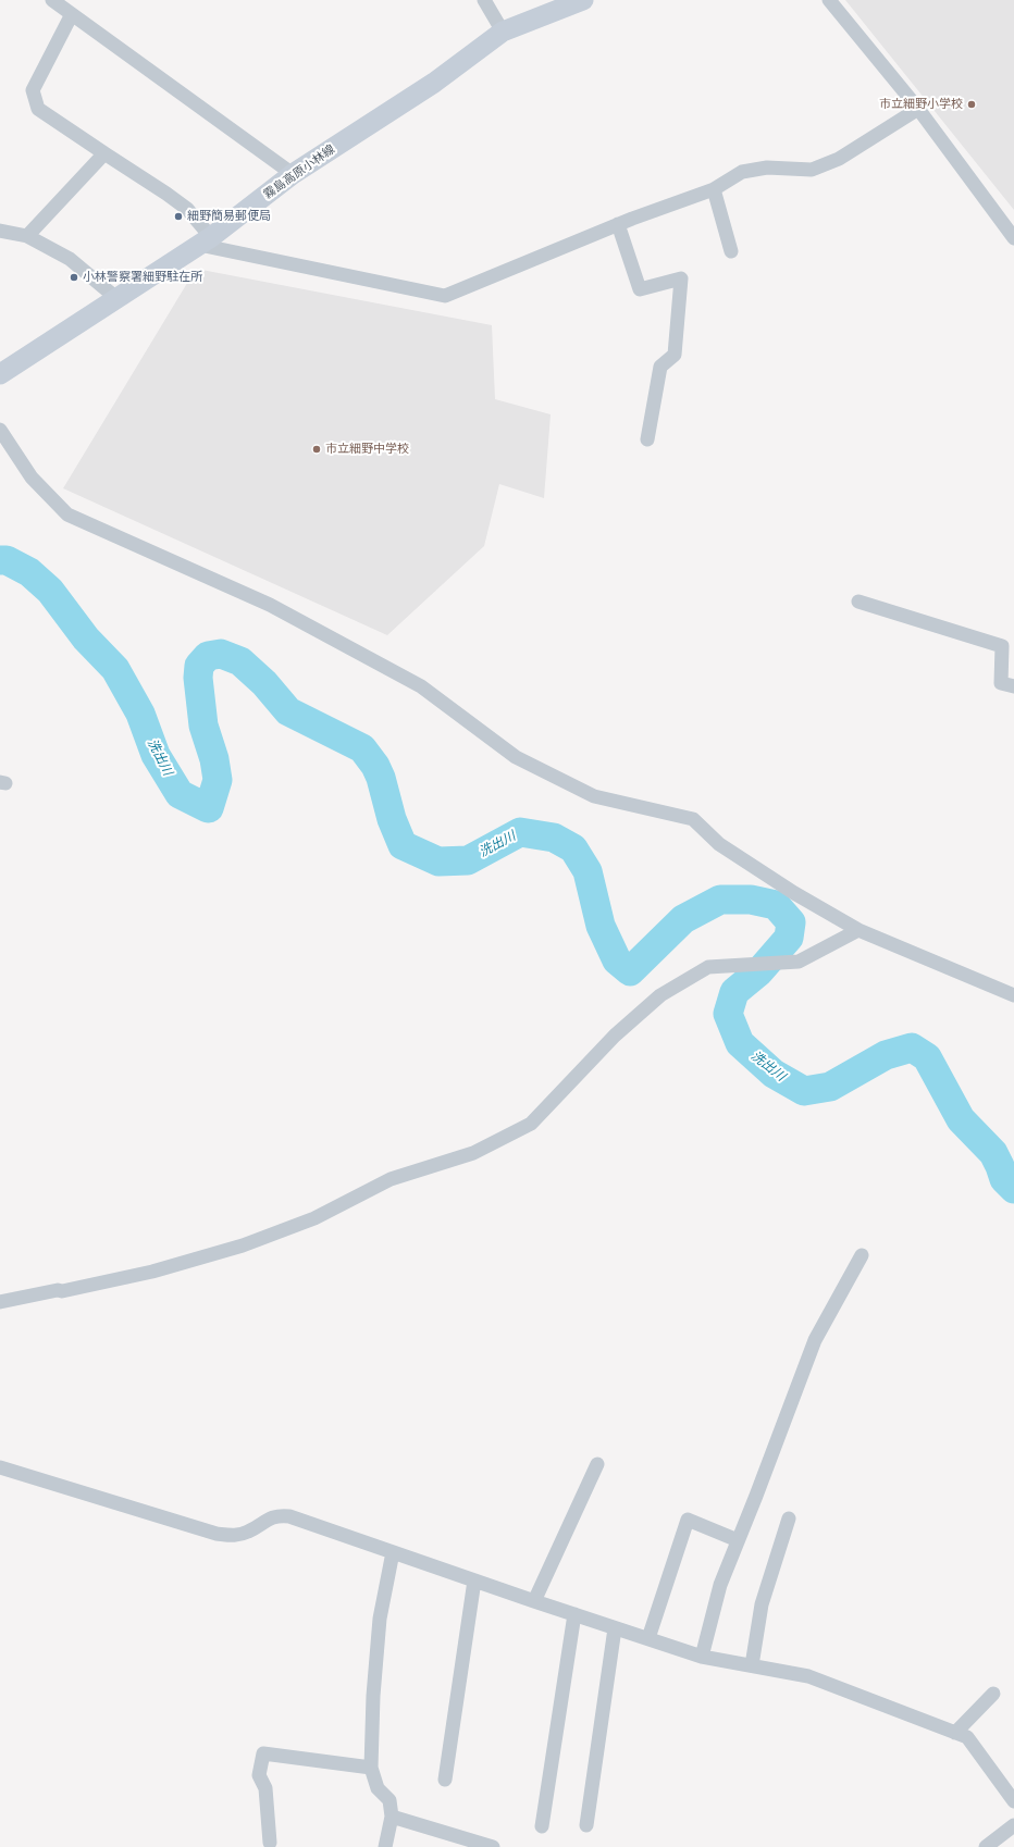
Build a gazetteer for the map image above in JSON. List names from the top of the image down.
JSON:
{
  "streets": {
    "main road": ["霧島高原小林線"]
  },
  "water": ["洗出川"],
  "places": [
    "市立細野小学校",
    "細野簡易郵便局",
    "小林警察署細野駐在所",
    "市立細野中学校"
  ]
}
